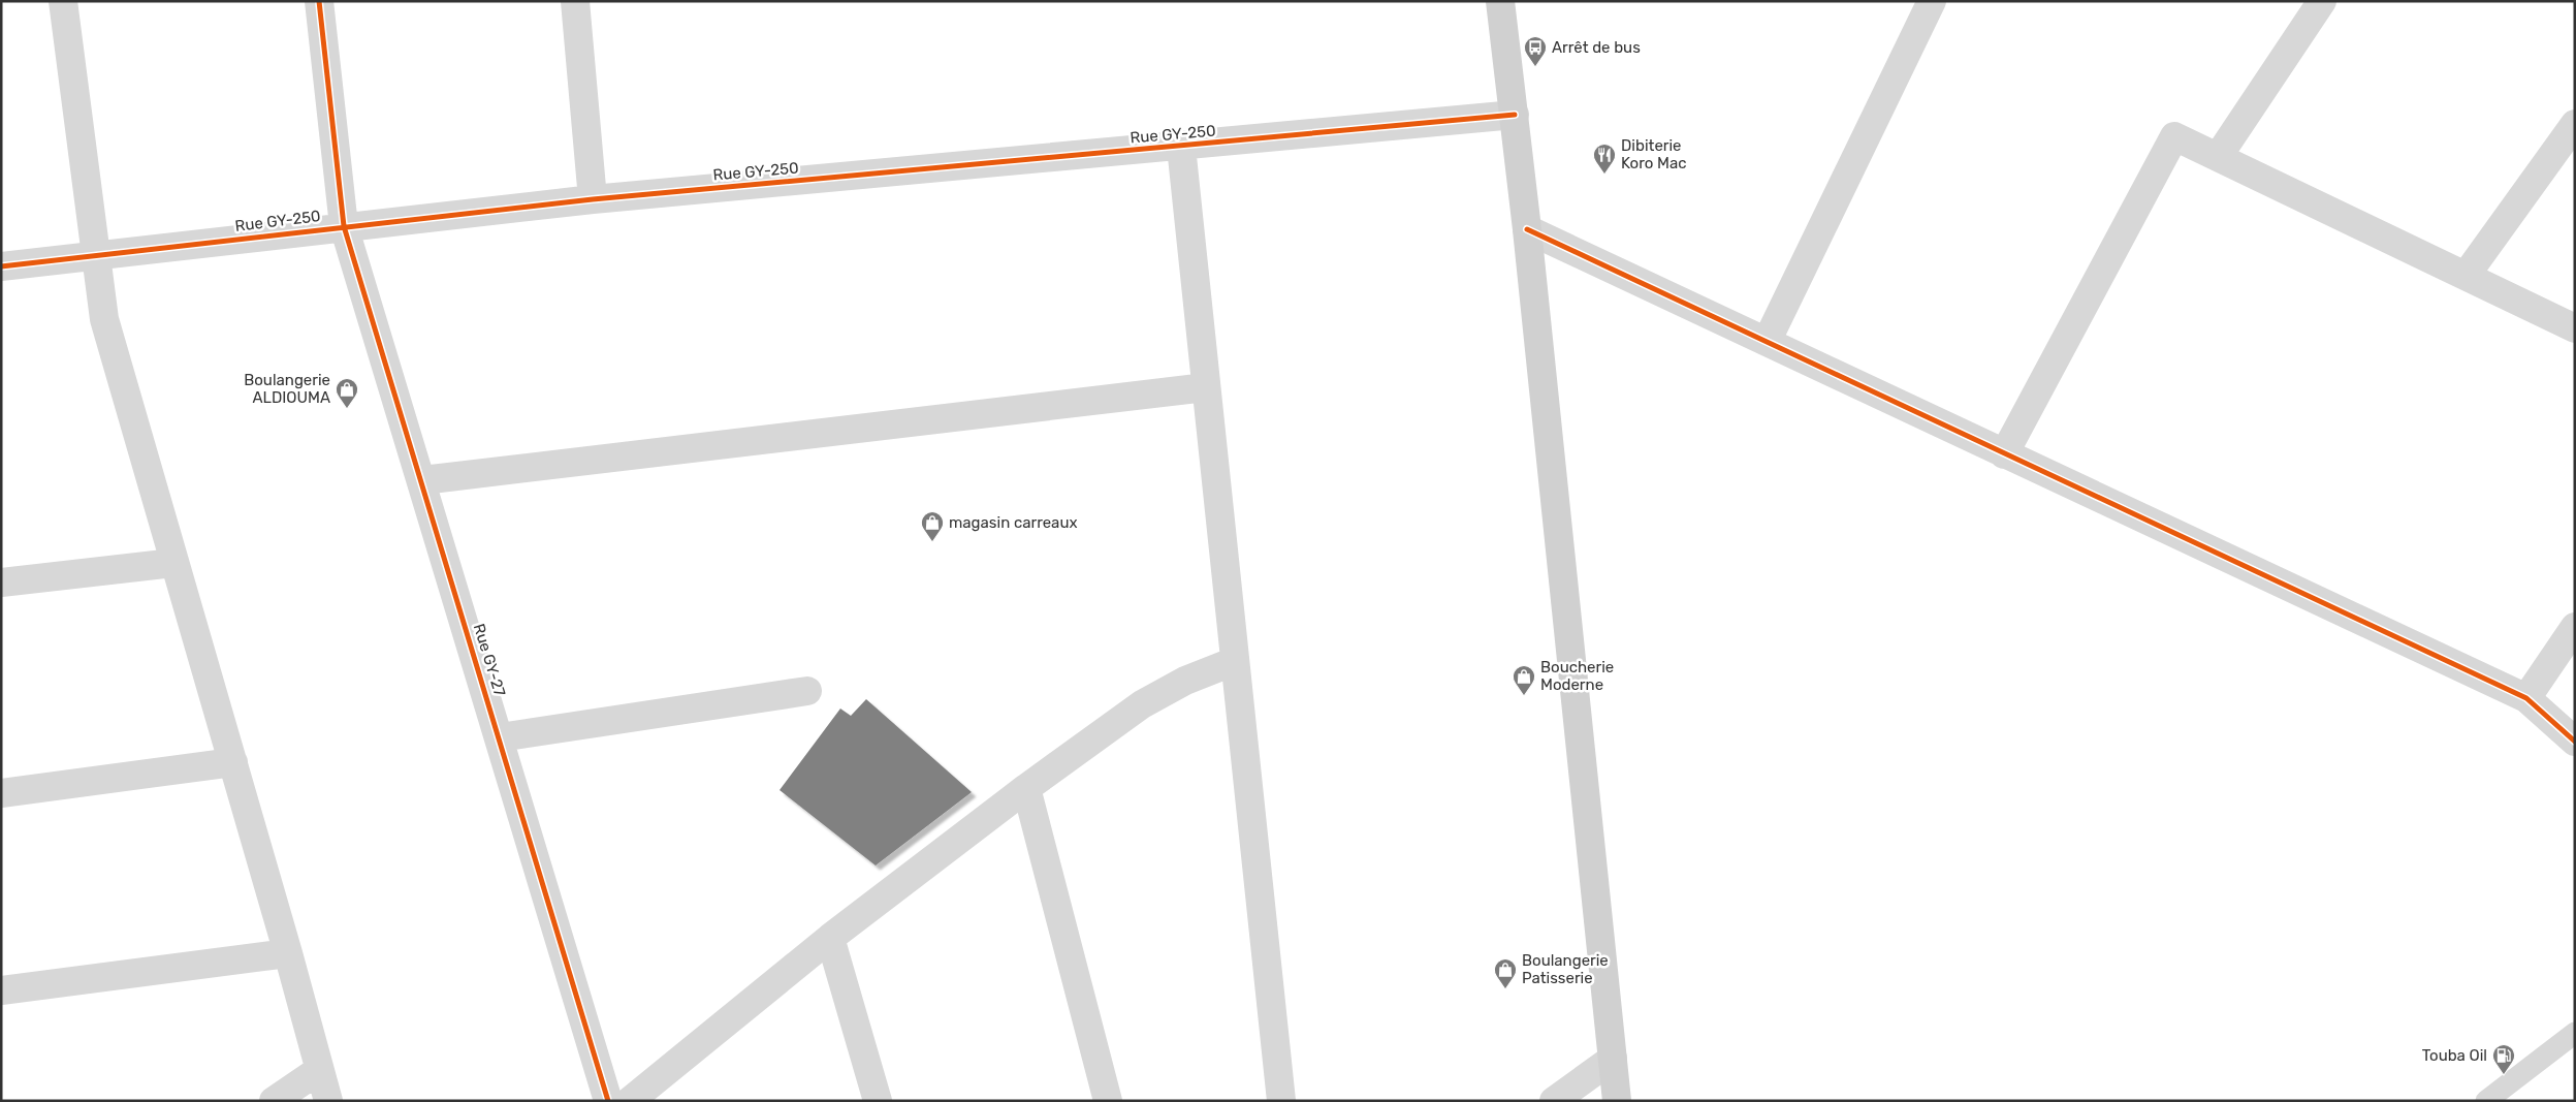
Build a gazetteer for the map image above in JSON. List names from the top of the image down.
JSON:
{
  "streets": {
    "street": ["Rue GY-250", "Rue GY-27"]
  },
  "crossings": [
    ["Rue GY-250", "Rue GY-27"]
  ],
  "places": {
    "bus stop": ["Arrêt de bus"],
    "restaurant": ["Dibiterie Koro Mac"],
    "shop": [
      "Boulangerie ALDIOUMA",
      "magasin carreaux",
      "Boucherie Moderne",
      "Boulangerie Patisserie"
    ],
    "fuel station": ["Touba Oil"]
  }
}
